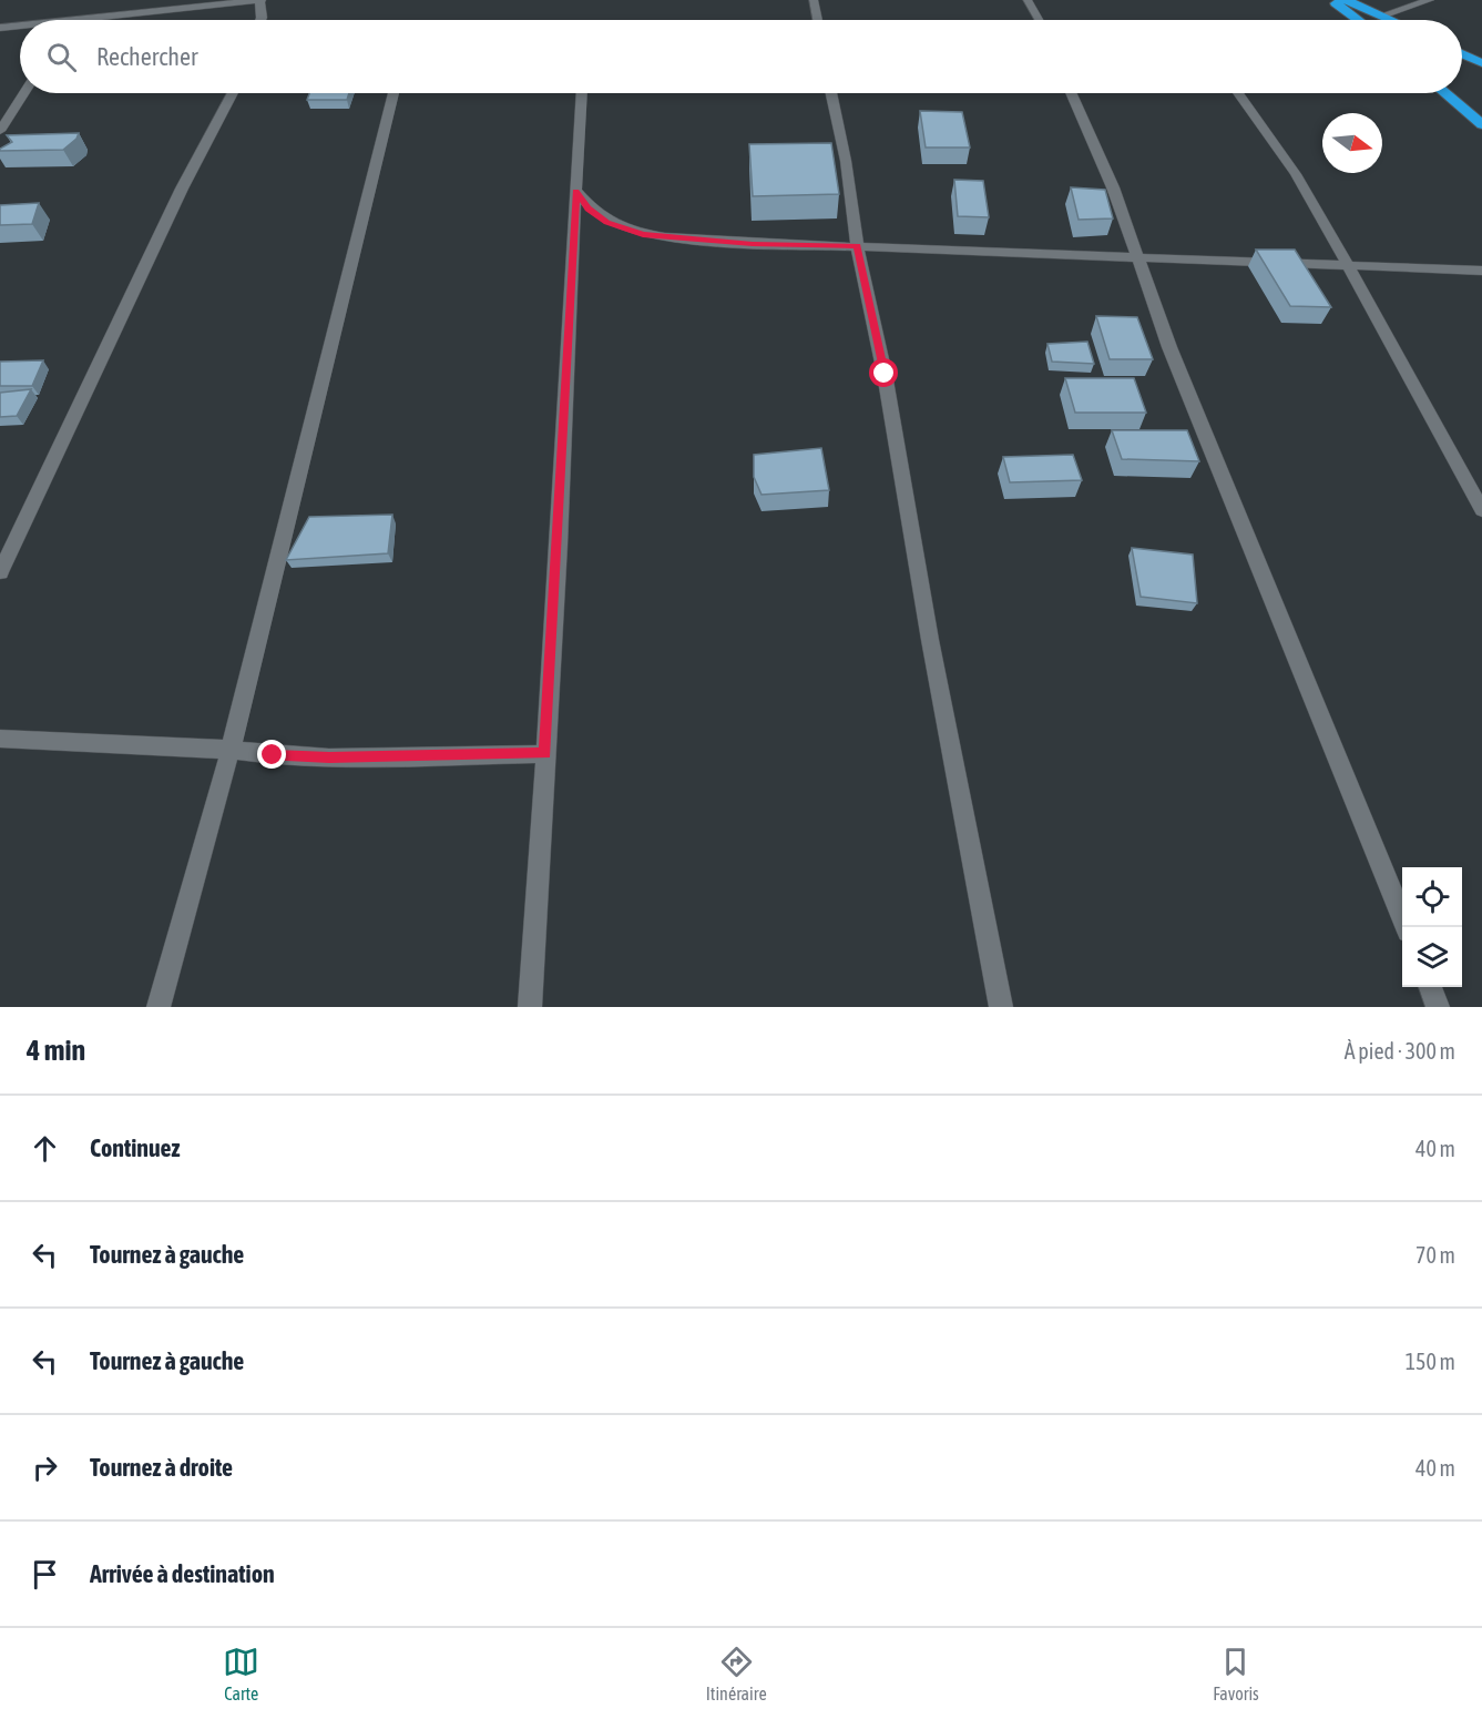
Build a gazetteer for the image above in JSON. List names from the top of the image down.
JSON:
{
  "north": "right",
  "page": {
    "search": "Rechercher",
    "heading": ["4 min", "À pied · 300 m"],
    "list": [
      ["Continuez", "40 m"],
      ["Tournez à gauche", "70 m"],
      ["Tournez à gauche", "150 m"],
      ["Tournez à droite", "40 m"],
      "Arrivée à destination"
    ],
    "nav": ["Carte", "Itinéraire", "Favoris"]
  }
}
